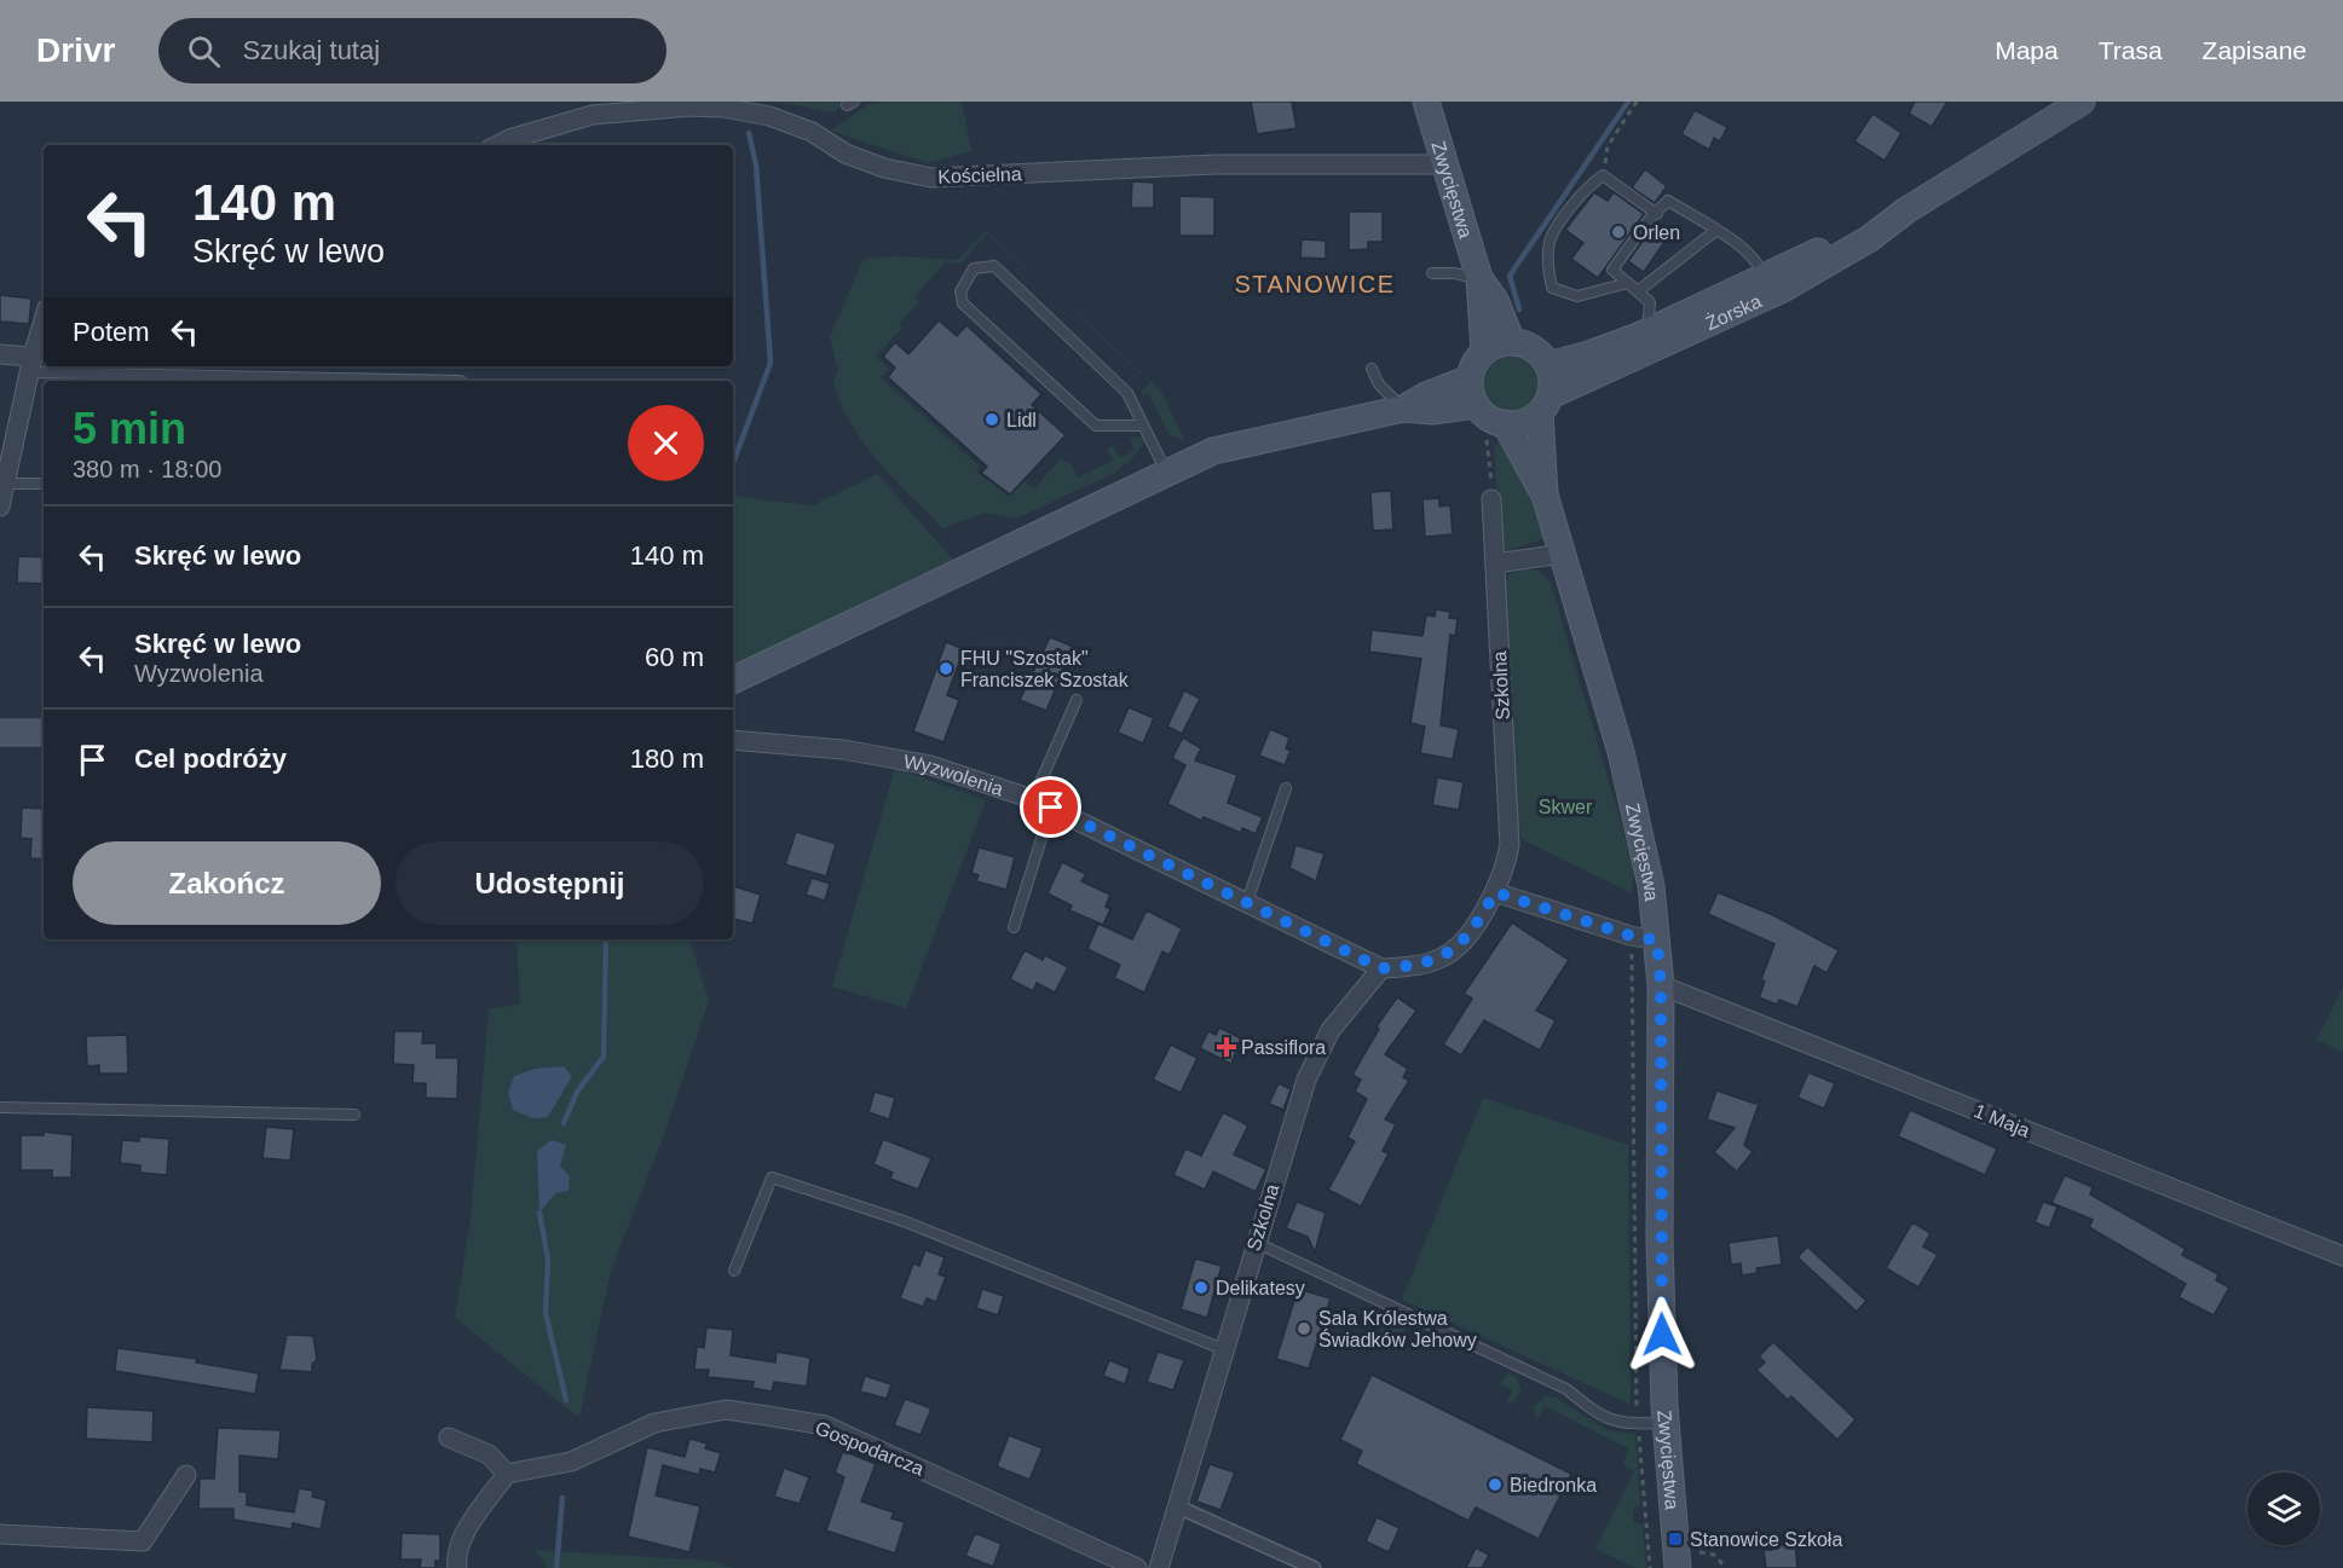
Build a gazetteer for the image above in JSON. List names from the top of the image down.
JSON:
{
  "streets": {
    "main road": ["Zwycięstwa", "Żorska"],
    "street": [
      "Kościelna",
      "Szkolna",
      "Wyzwolenia",
      "1 Maja",
      "Gospodarcza"
    ]
  },
  "crossings": [
    ["Kościelna", "Zwycięstwa"],
    ["Zwycięstwa", "Żorska"],
    ["Zwycięstwa", "1 Maja"],
    ["Szkolna", "Wyzwolenia"]
  ],
  "districts": ["STANOWICE"],
  "parks": ["Skwer"],
  "places": {
    "other": [
      "Orlen",
      "Lidl",
      "FHU \"Szostak\" Franciszek Szostak",
      "Delikatesy",
      "Sala Królestwa Świadków Jehowy",
      "Biedronka"
    ],
    "health": ["Passiflora"],
    "transit": ["Stanowice Szkoła"]
  },
  "page": {
    "header": "Drivr",
    "search": "Szukaj tutaj",
    "nav": ["Mapa", "Trasa", "Zapisane"],
    "turn": ["140 m", "Skręć w lewo"],
    "then": "Potem",
    "heading": ["5 min", "380 m · 18:00"],
    "list": [
      {
        "name": "Skręć w lewo",
        "value": "140 m"
      },
      {
        "name": "Skręć w lewo",
        "note": "Wyzwolenia",
        "value": "60 m"
      },
      {
        "name": "Cel podróży",
        "value": "180 m"
      }
    ],
    "buttons": ["Zakończ", "Udostępnij"]
  }
}
